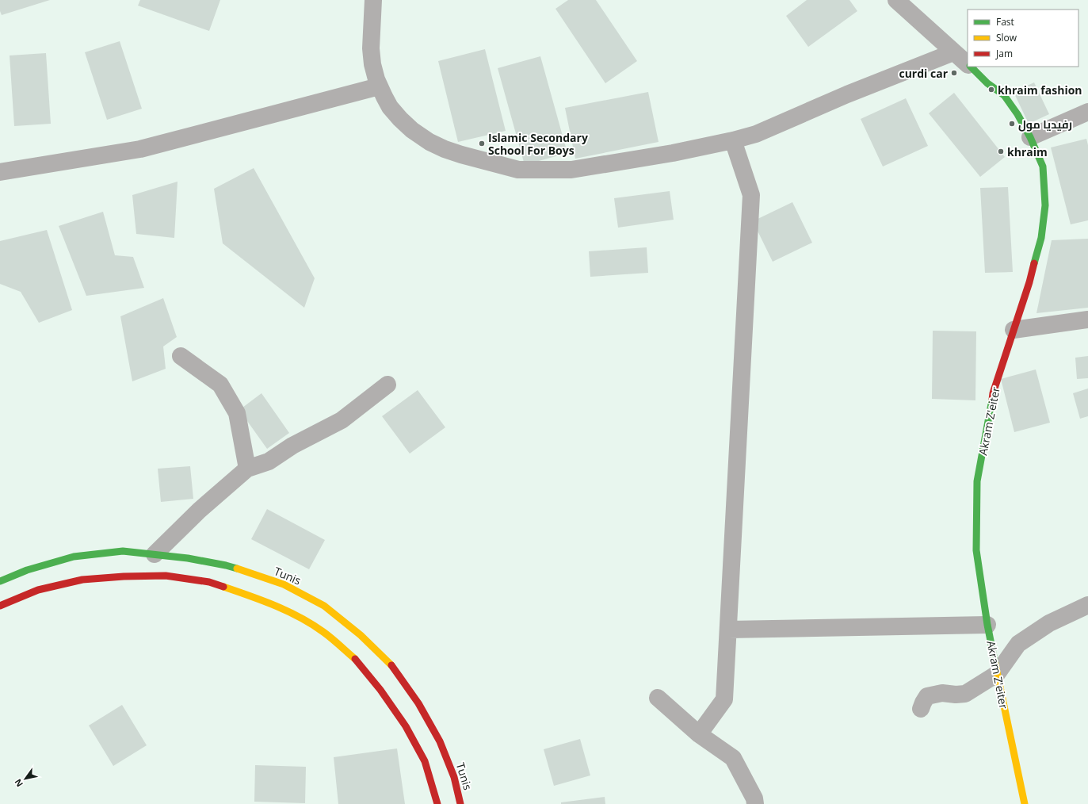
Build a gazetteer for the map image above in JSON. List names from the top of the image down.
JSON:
{
  "streets": {
    "main road": ["Akram Z'eiter", "Tunis"]
  },
  "places": [
    "curdi car",
    "khraim fashion",
    "رفيديا مول",
    "Islamic Secondary School For Boys",
    "khraim"
  ],
  "legend": ["Fast", "Slow", "Jam"],
  "north": "bottom left"
}
